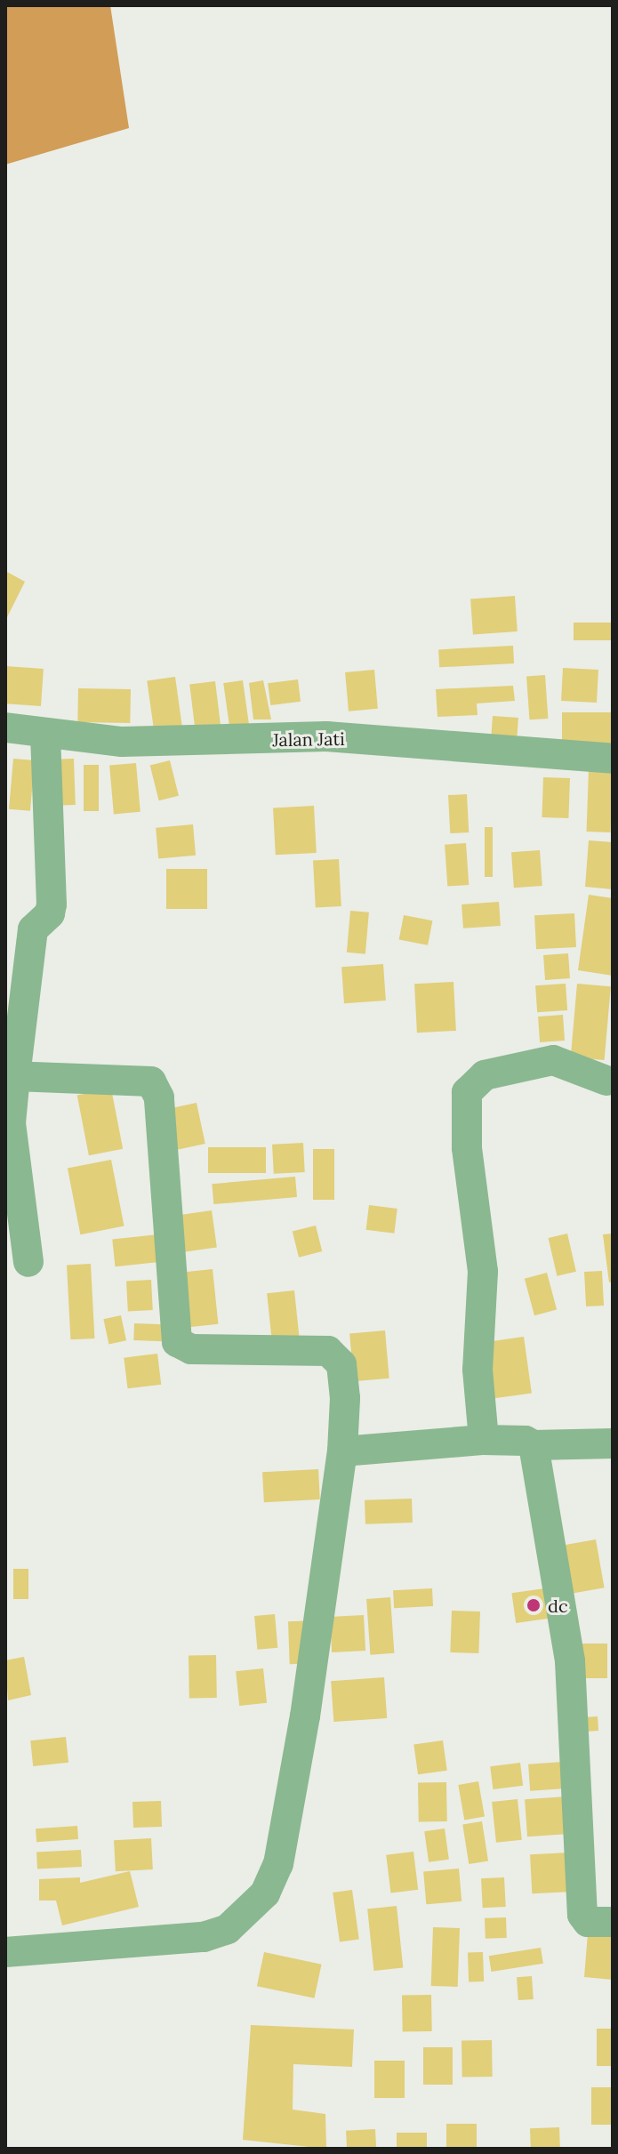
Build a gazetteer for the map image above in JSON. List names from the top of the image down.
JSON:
{
  "streets": {
    "street": ["Jalan Jati"]
  },
  "places": ["dc"]
}
